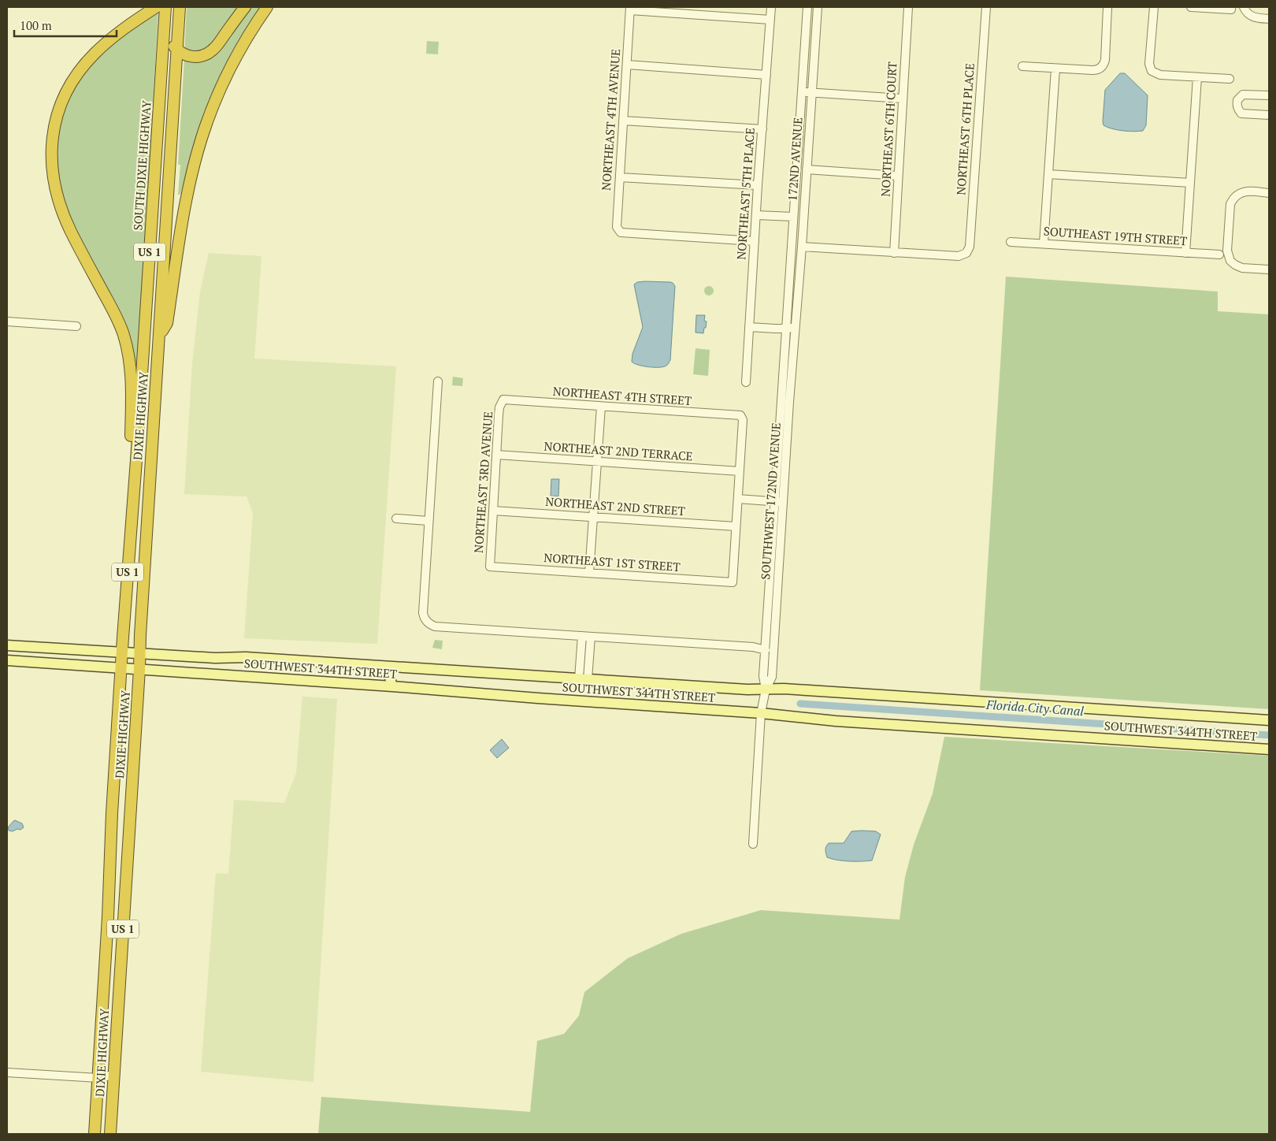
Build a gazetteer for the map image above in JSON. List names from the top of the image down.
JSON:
{
  "streets": {
    "highway": ["SOUTH DIXIE HIGHWAY", "US 1", "DIXIE HIGHWAY"],
    "main road": ["SOUTHWEST 344TH STREET"],
    "street": [
      "NORTHEAST 4TH AVENUE",
      "NORTHEAST 6TH COURT",
      "NORTHEAST 6TH PLACE",
      "172ND AVENUE",
      "NORTHEAST 5TH PLACE",
      "SOUTHEAST 19TH STREET",
      "NORTHEAST 4TH STREET",
      "NORTHEAST 2ND TERRACE",
      "NORTHEAST 3RD AVENUE",
      "SOUTHWEST 172ND AVENUE",
      "NORTHEAST 2ND STREET",
      "NORTHEAST 1ST STREET"
    ]
  },
  "crossings": [
    ["NORTHEAST 4TH AVENUE", "NORTHEAST 5TH PLACE"],
    ["NORTHEAST 6TH COURT", "NORTHEAST 6TH PLACE"],
    ["172ND AVENUE", "SOUTHWEST 172ND AVENUE"],
    ["SOUTH DIXIE HIGHWAY", "DIXIE HIGHWAY"],
    ["US 1", "DIXIE HIGHWAY"],
    ["NORTHEAST 4TH STREET", "NORTHEAST 2ND TERRACE"],
    ["NORTHEAST 4TH STREET", "NORTHEAST 3RD AVENUE"],
    ["DIXIE HIGHWAY", "SOUTHWEST 344TH STREET"],
    ["NORTHEAST 2ND TERRACE", "NORTHEAST 3RD AVENUE"],
    ["NORTHEAST 3RD AVENUE", "NORTHEAST 2ND STREET"],
    ["NORTHEAST 3RD AVENUE", "NORTHEAST 1ST STREET"],
    ["SOUTHWEST 172ND AVENUE", "SOUTHWEST 344TH STREET"],
    ["NORTHEAST 2ND STREET", "NORTHEAST 1ST STREET"]
  ],
  "water": ["Florida City Canal"],
  "scale_bar": "100 m"
}
